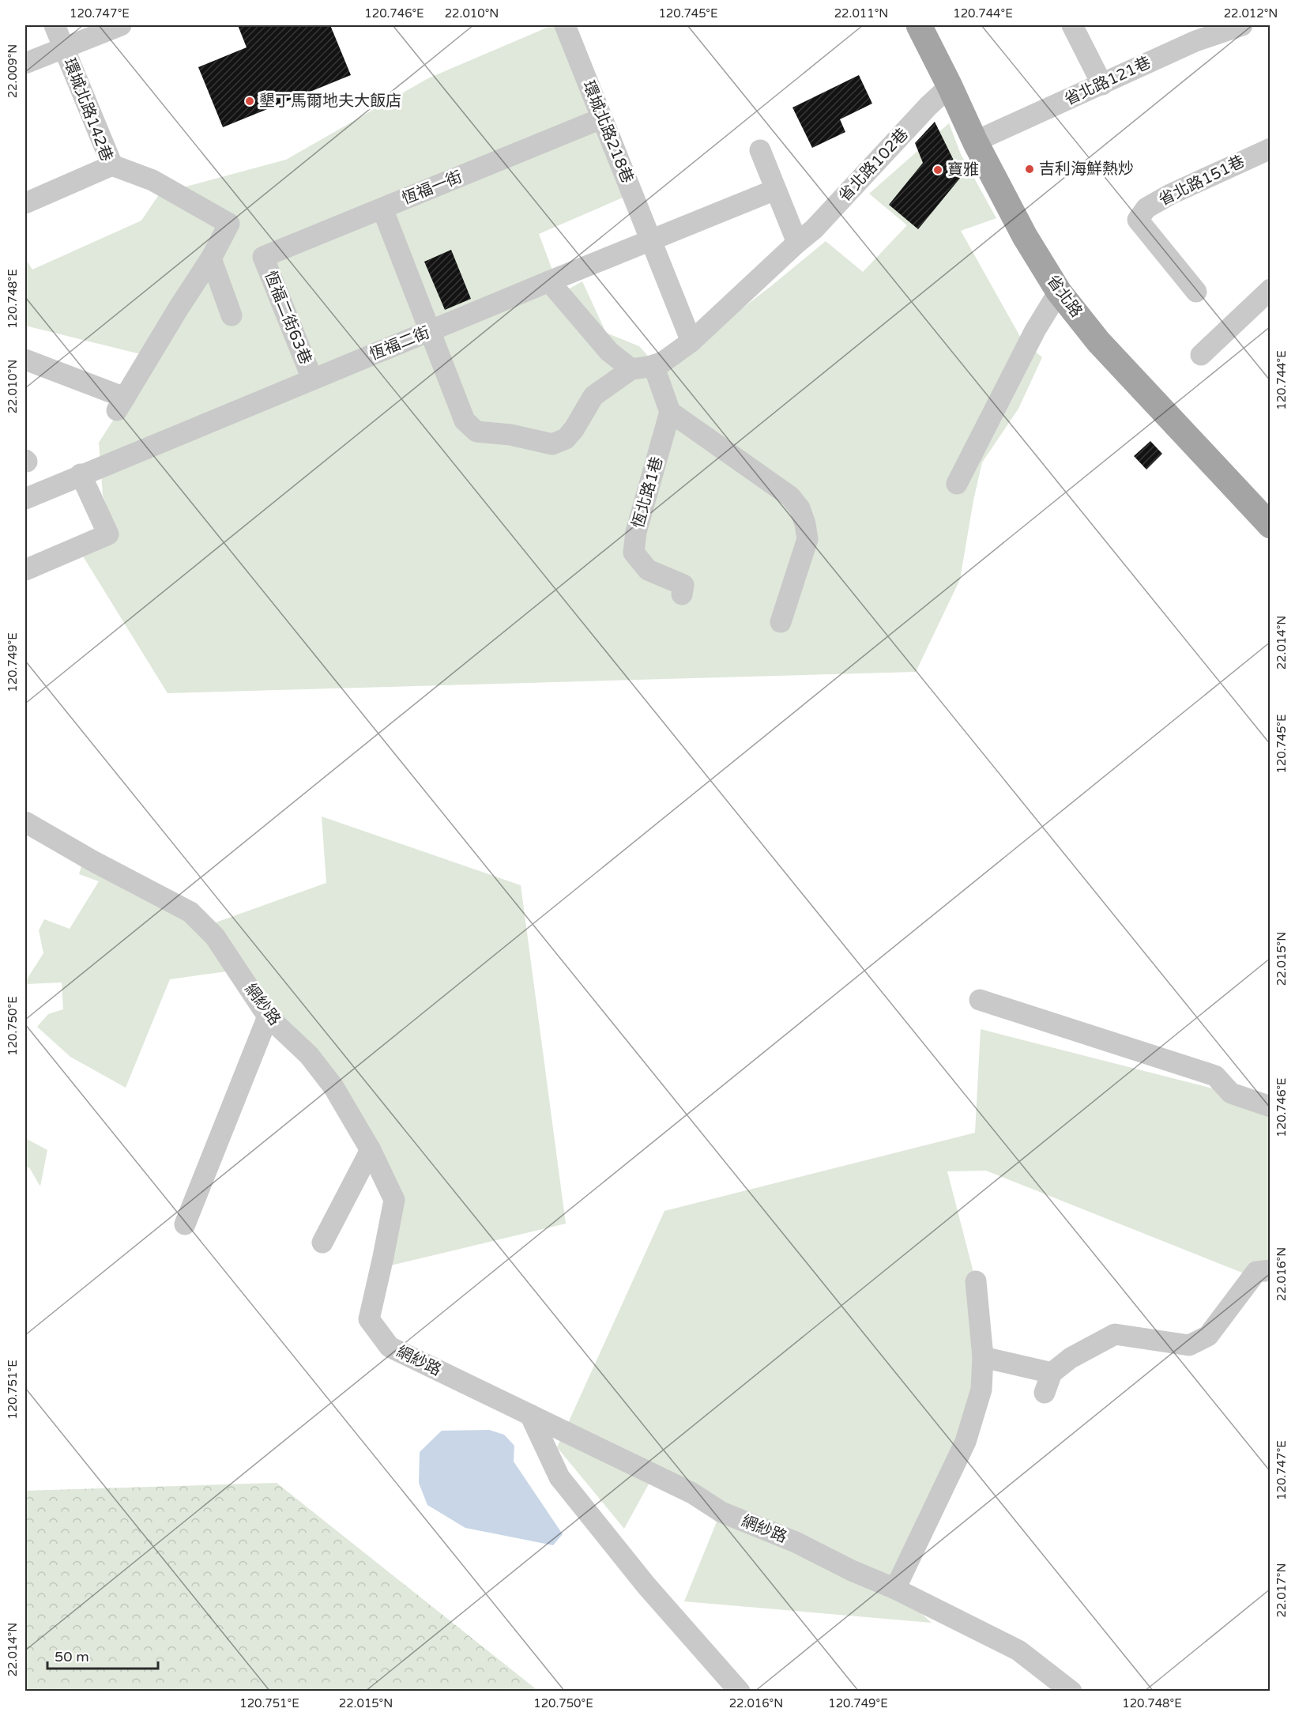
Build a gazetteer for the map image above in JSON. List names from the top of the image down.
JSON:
{
  "streets": {
    "main road": ["省北路"],
    "street": [
      "省北路121巷",
      "環城北路142巷",
      "環城北路218巷",
      "省北路102巷",
      "省北路151巷",
      "恆福一街",
      "恆福二街63巷",
      "恆福二街",
      "恆北路1巷",
      "網紗路"
    ]
  },
  "crossings": [
    ["省北路121巷", "省北路"],
    ["環城北路218巷", "恆福一街"],
    ["環城北路218巷", "恆福二街"],
    ["省北路102巷", "省北路"],
    ["恆福一街", "恆福二街63巷"],
    ["恆福二街63巷", "恆福二街"]
  ],
  "places": ["墾丁馬爾地夫大飯店", "吉利海鮮熱炒", "寶雅"],
  "scale_bar": "50 m",
  "coordinates": [
    "120.747°E",
    "120.746°E",
    "22.010°N",
    "120.745°E",
    "22.011°N",
    "120.744°E",
    "22.012°N",
    "22.009°N",
    "120.748°E",
    "22.014°N",
    "120.749°E",
    "22.015°N",
    "120.750°E",
    "22.016°N",
    "120.751°E",
    "22.017°N"
  ]
}
